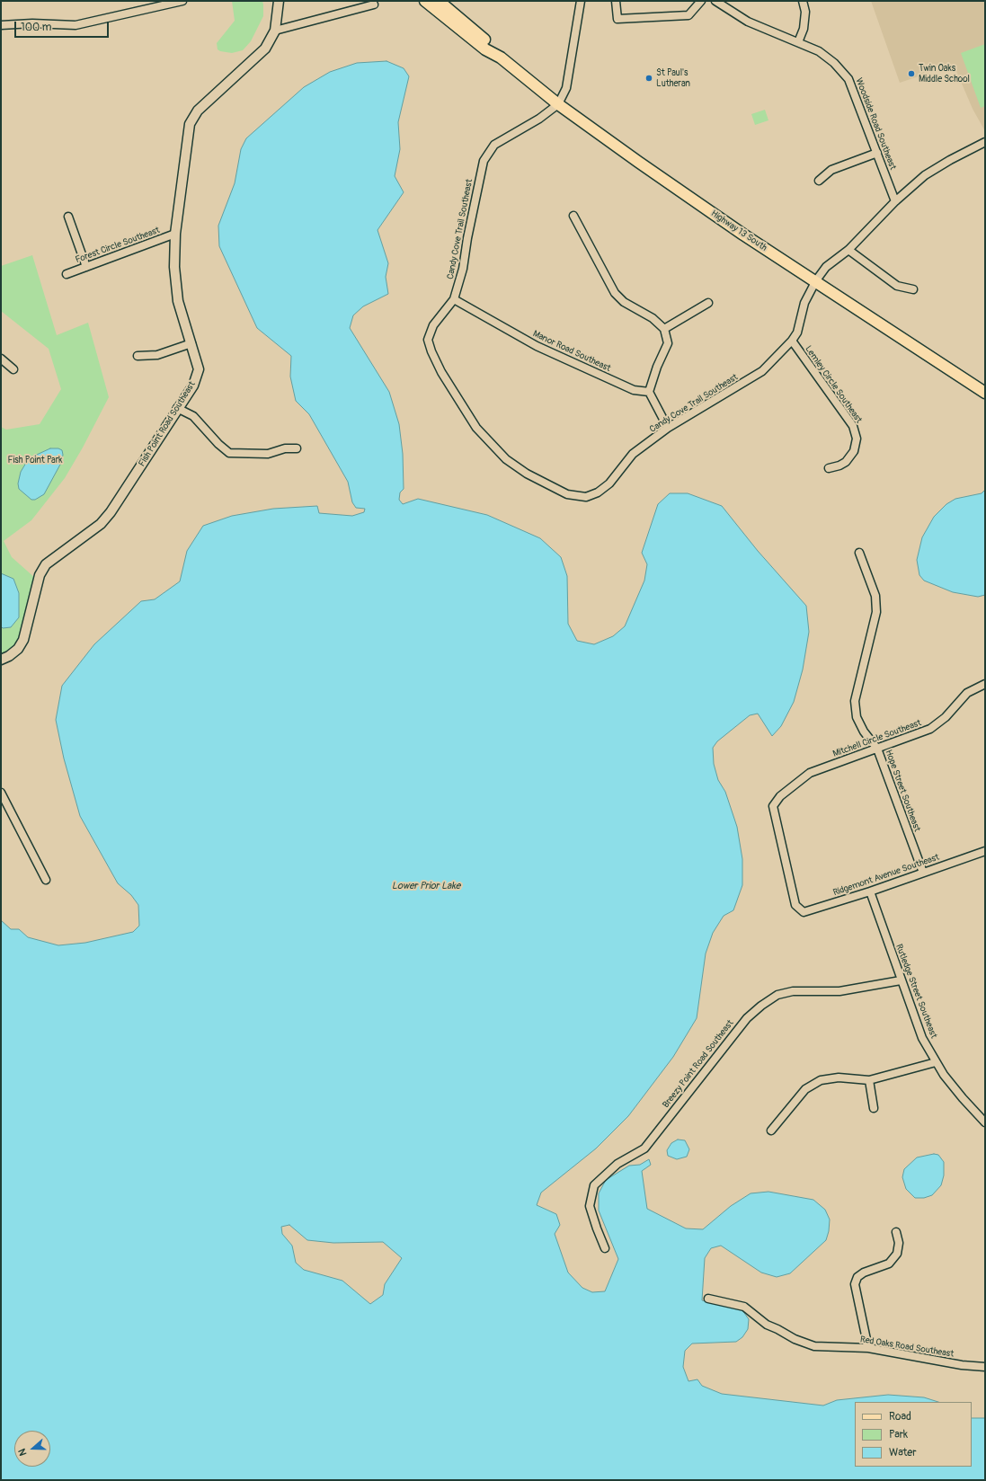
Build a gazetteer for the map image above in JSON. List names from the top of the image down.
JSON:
{
  "streets": {
    "main road": ["Highway 13 South"],
    "street": [
      "Woodside Road Southeast",
      "Candy Cove Trail Southeast",
      "Forest Circle Southeast",
      "Manor Road Southeast",
      "Lemley Circle Southeast",
      "Fish Point Road Southeast",
      "Mitchell Circle Southeast",
      "Hope Street Southeast",
      "Ridgemont Avenue Southeast",
      "Rutledge Street Southeast",
      "Breezy Point Road Southeast",
      "Red Oaks Road Southeast"
    ]
  },
  "crossings": [
    ["Woodside Road Southeast", "Candy Cove Trail Southeast"],
    ["Candy Cove Trail Southeast", "Highway 13 South"],
    ["Candy Cove Trail Southeast", "Manor Road Southeast"],
    ["Candy Cove Trail Southeast", "Lemley Circle Southeast"],
    ["Forest Circle Southeast", "Fish Point Road Southeast"],
    ["Mitchell Circle Southeast", "Hope Street Southeast"],
    ["Mitchell Circle Southeast", "Ridgemont Avenue Southeast"],
    ["Hope Street Southeast", "Ridgemont Avenue Southeast"],
    ["Ridgemont Avenue Southeast", "Rutledge Street Southeast"],
    ["Rutledge Street Southeast", "Breezy Point Road Southeast"]
  ],
  "water": ["Lower Prior Lake"],
  "parks": ["Fish Point Park"],
  "places": ["Twin Oaks Middle School", "St Paul's Lutheran"],
  "legend": ["Road", "Park", "Water"],
  "scale_bar": "100 m",
  "north": "left"
}
